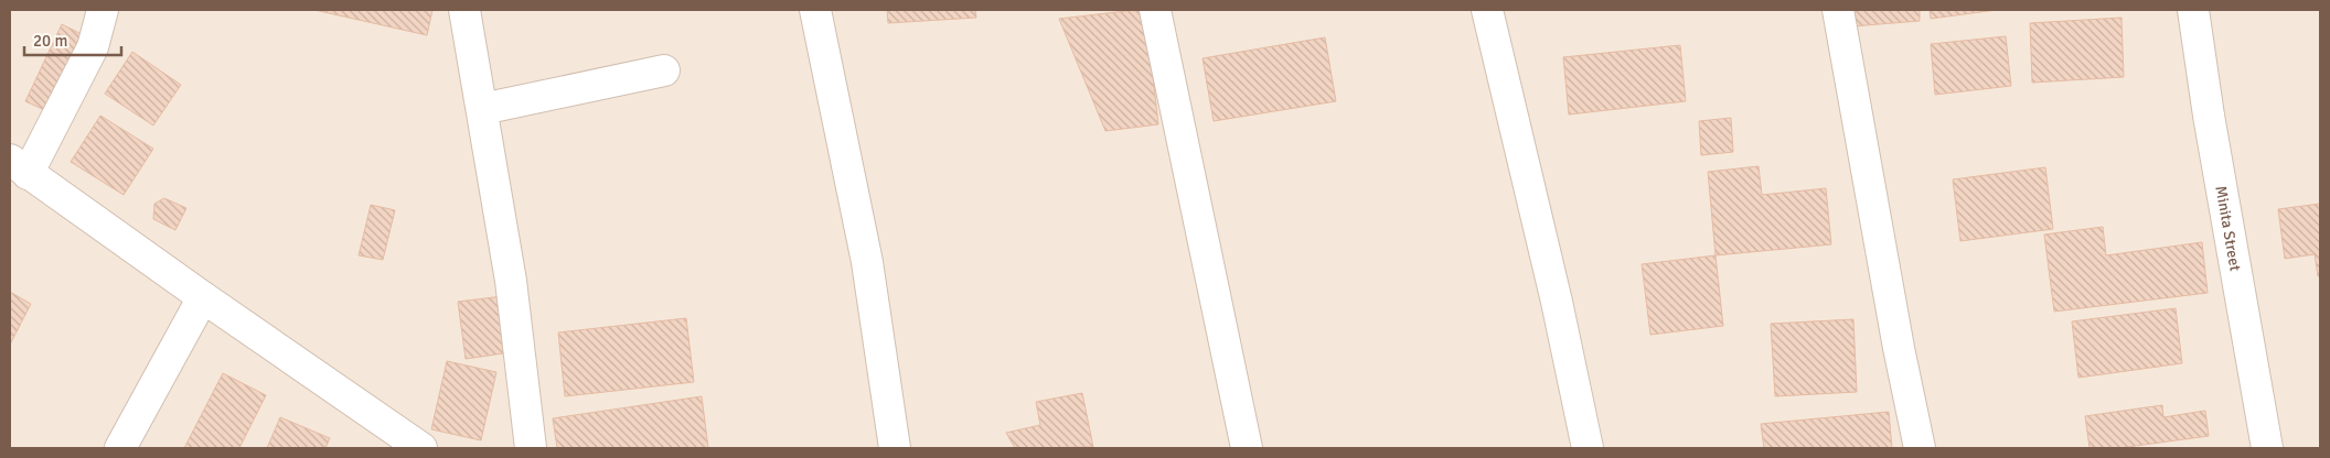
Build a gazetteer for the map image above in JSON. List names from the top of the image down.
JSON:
{
  "streets": {
    "street": ["Minita Street"]
  },
  "scale_bar": "20 m"
}
